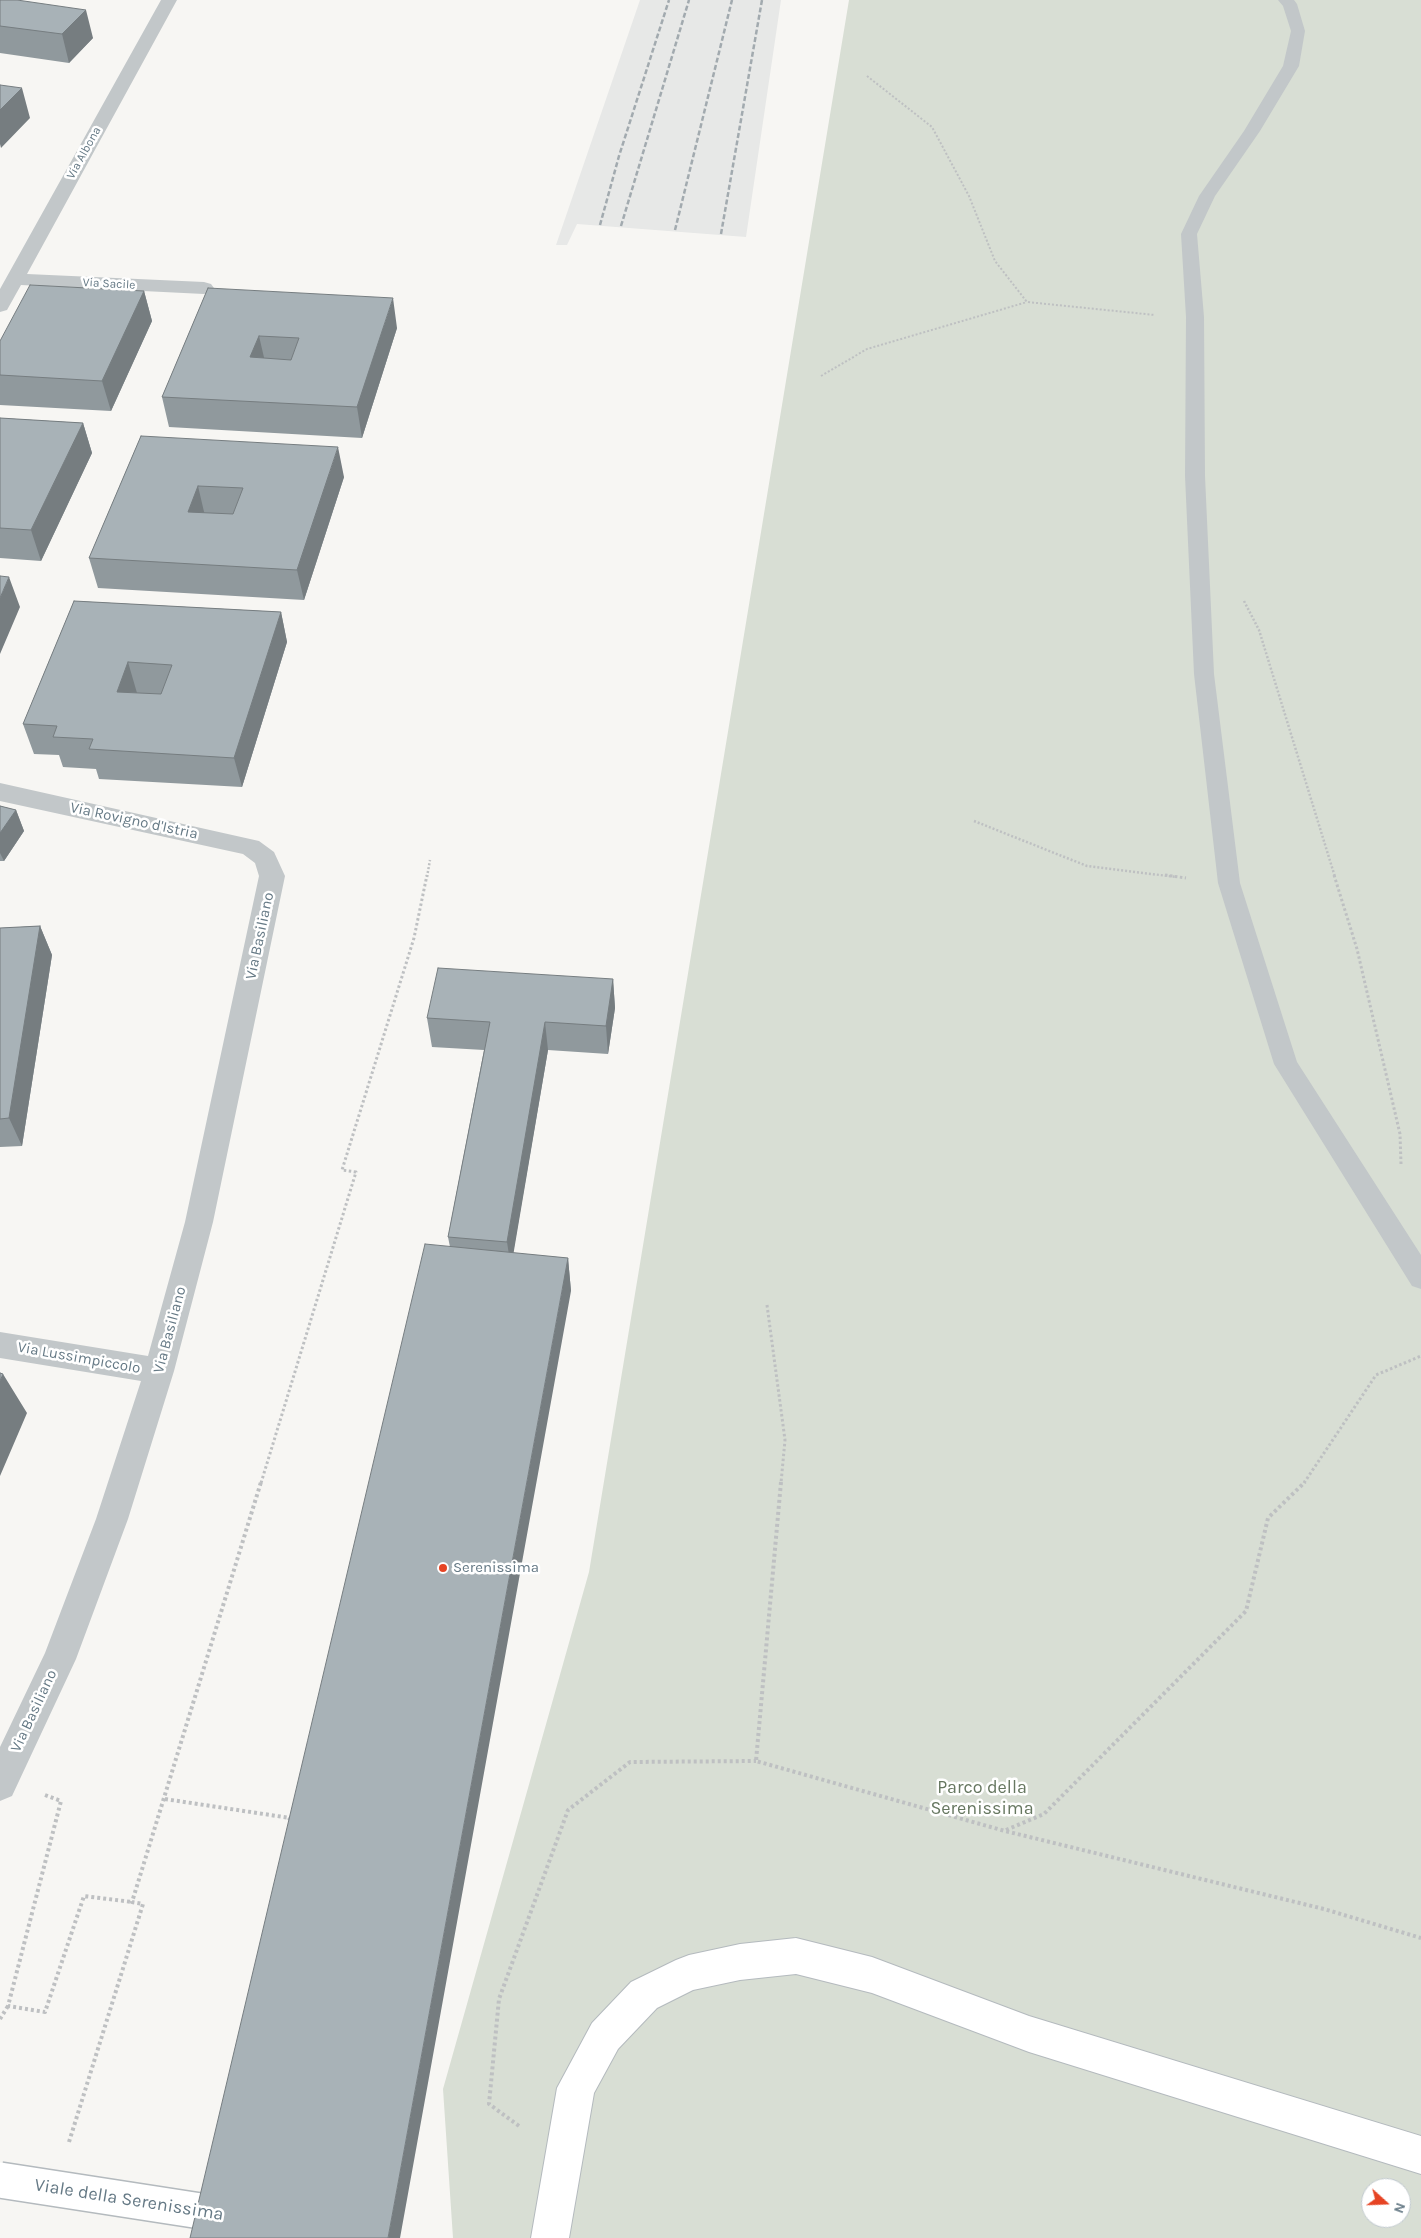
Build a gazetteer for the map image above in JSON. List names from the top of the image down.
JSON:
{
  "streets": {
    "main road": ["Viale della Serenissima"],
    "street": [
      "Via Albona",
      "Via Sacile",
      "Via Rovigno d'Istria",
      "Via Basiliano",
      "Via Lussimpiccolo"
    ]
  },
  "crossings": [
    ["Via Albona", "Via Sacile"],
    ["Via Rovigno d'Istria", "Via Basiliano"],
    ["Via Basiliano", "Via Lussimpiccolo"]
  ],
  "parks": ["Parco della Serenissima"],
  "places": ["Serenissima"],
  "north": "right"
}
